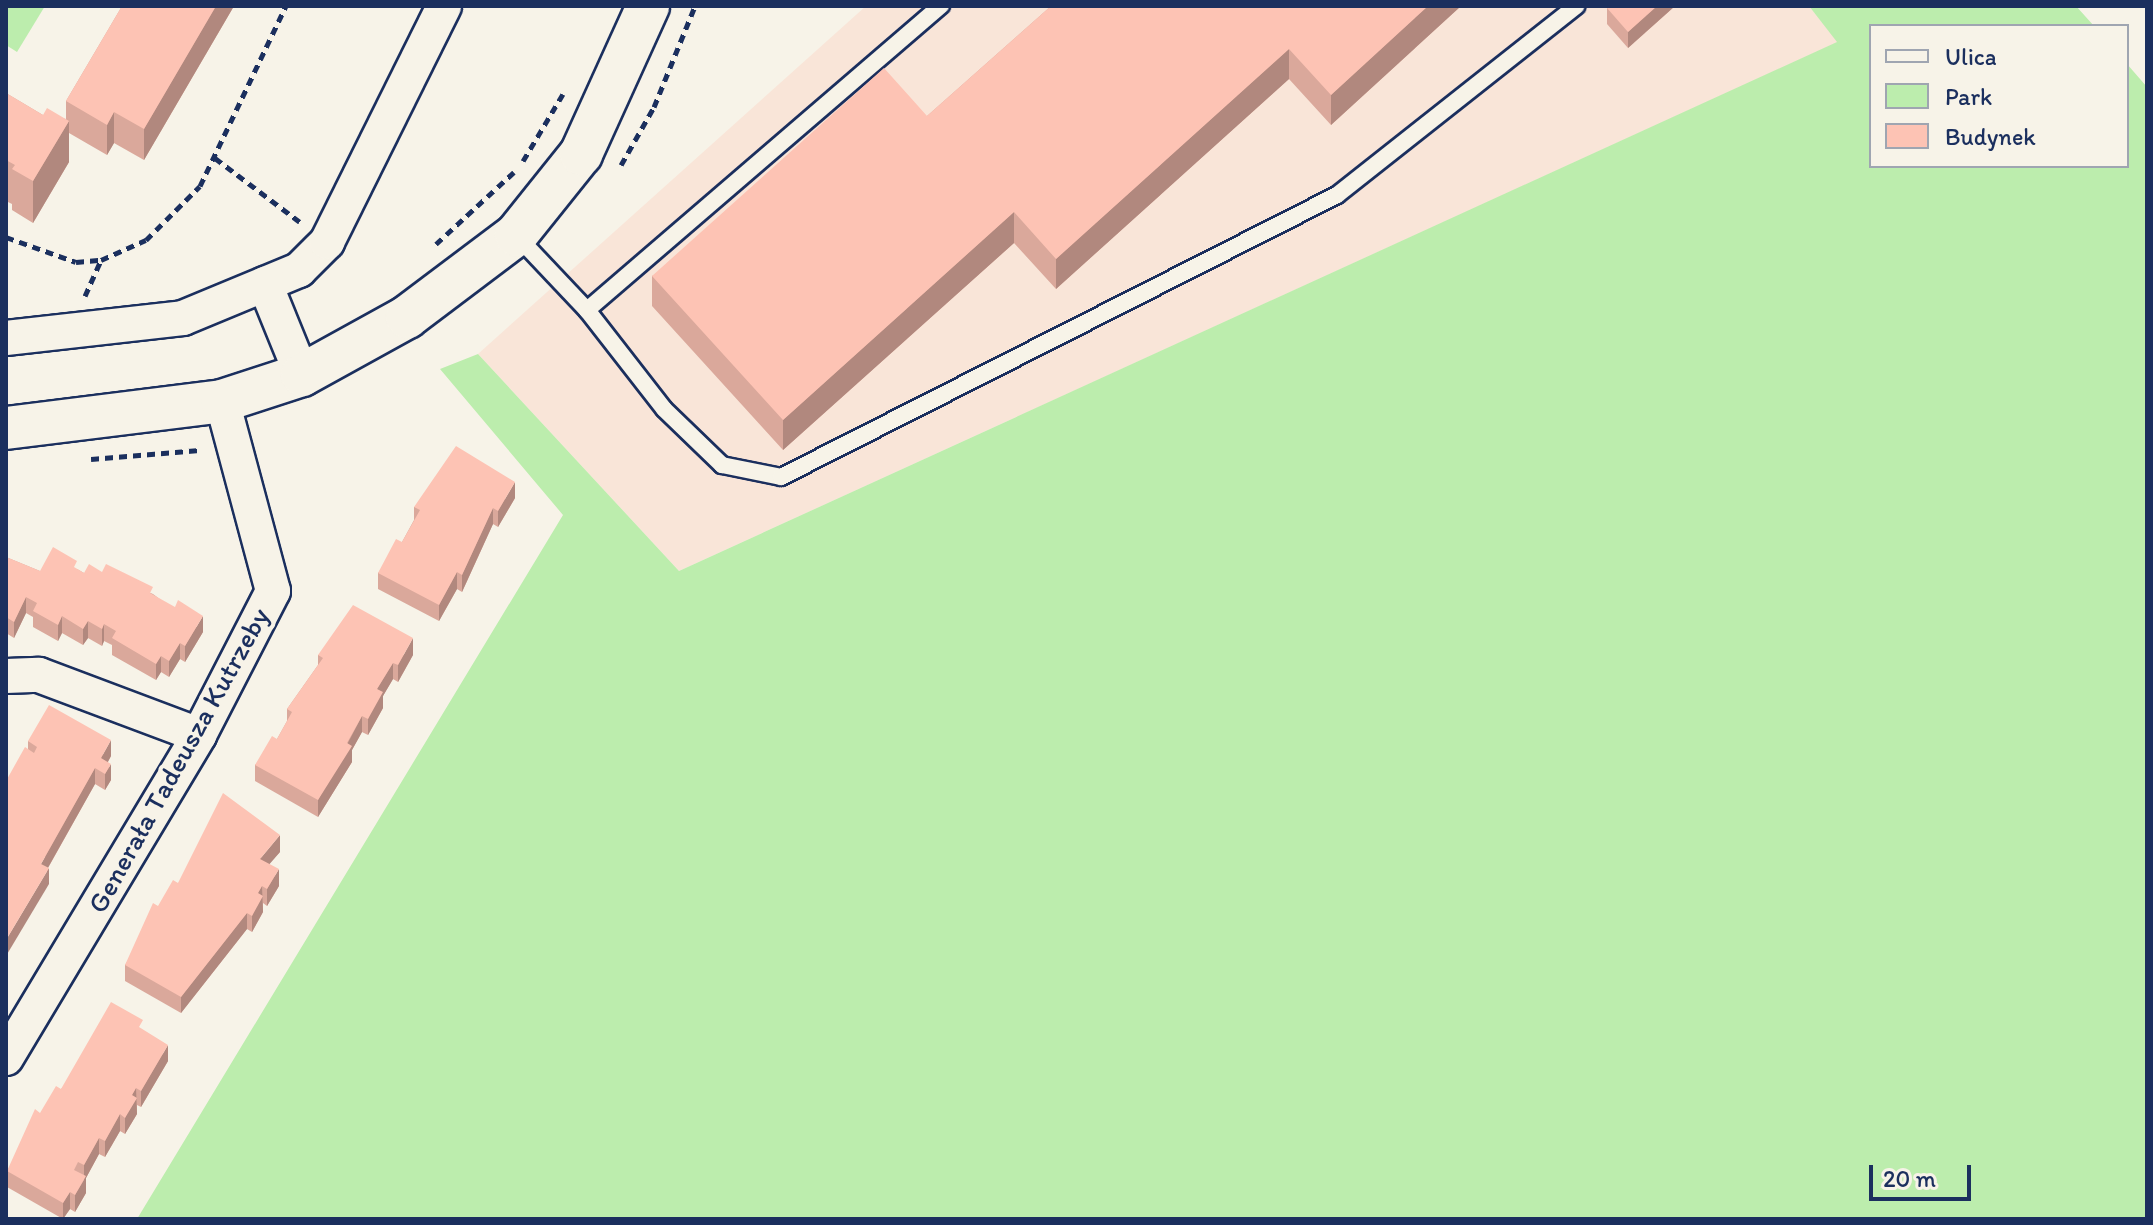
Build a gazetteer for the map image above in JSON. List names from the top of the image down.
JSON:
{
  "streets": {
    "street": ["Generała Tadeusza Kutrzeby"]
  },
  "legend": ["Ulica", "Park", "Budynek"],
  "scale_bar": "20 m"
}
